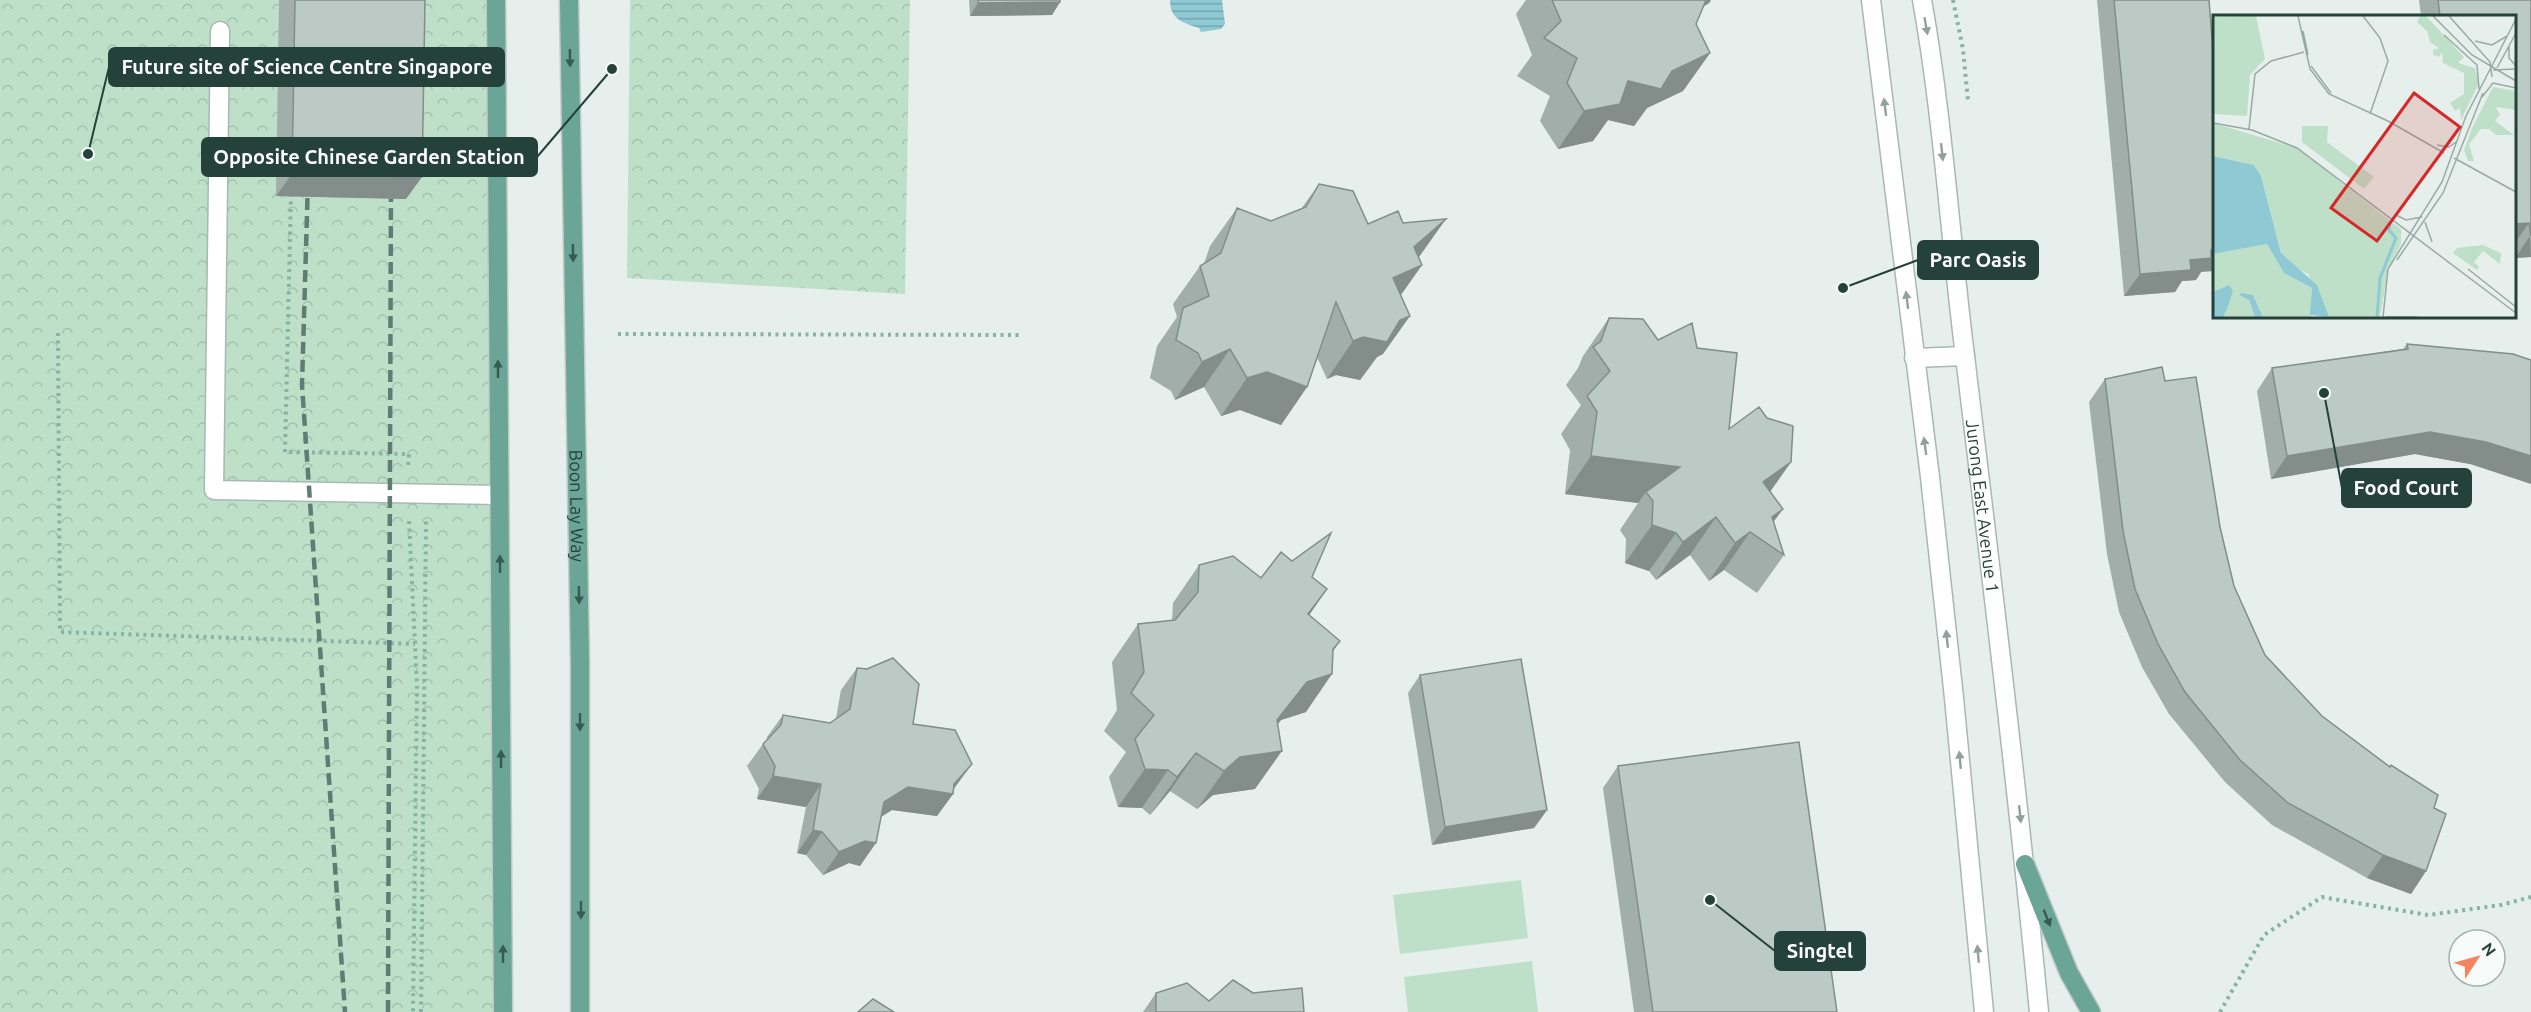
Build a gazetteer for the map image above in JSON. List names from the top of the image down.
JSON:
{
  "streets": {
    "main road": ["Boon Lay Way"],
    "street": ["Jurong East Avenue 1"]
  },
  "places": [
    "Opposite Chinese Garden Station",
    "Future site of Science Centre Singapore",
    "Parc Oasis",
    "Food Court",
    "Singtel"
  ],
  "north": "top right"
}
